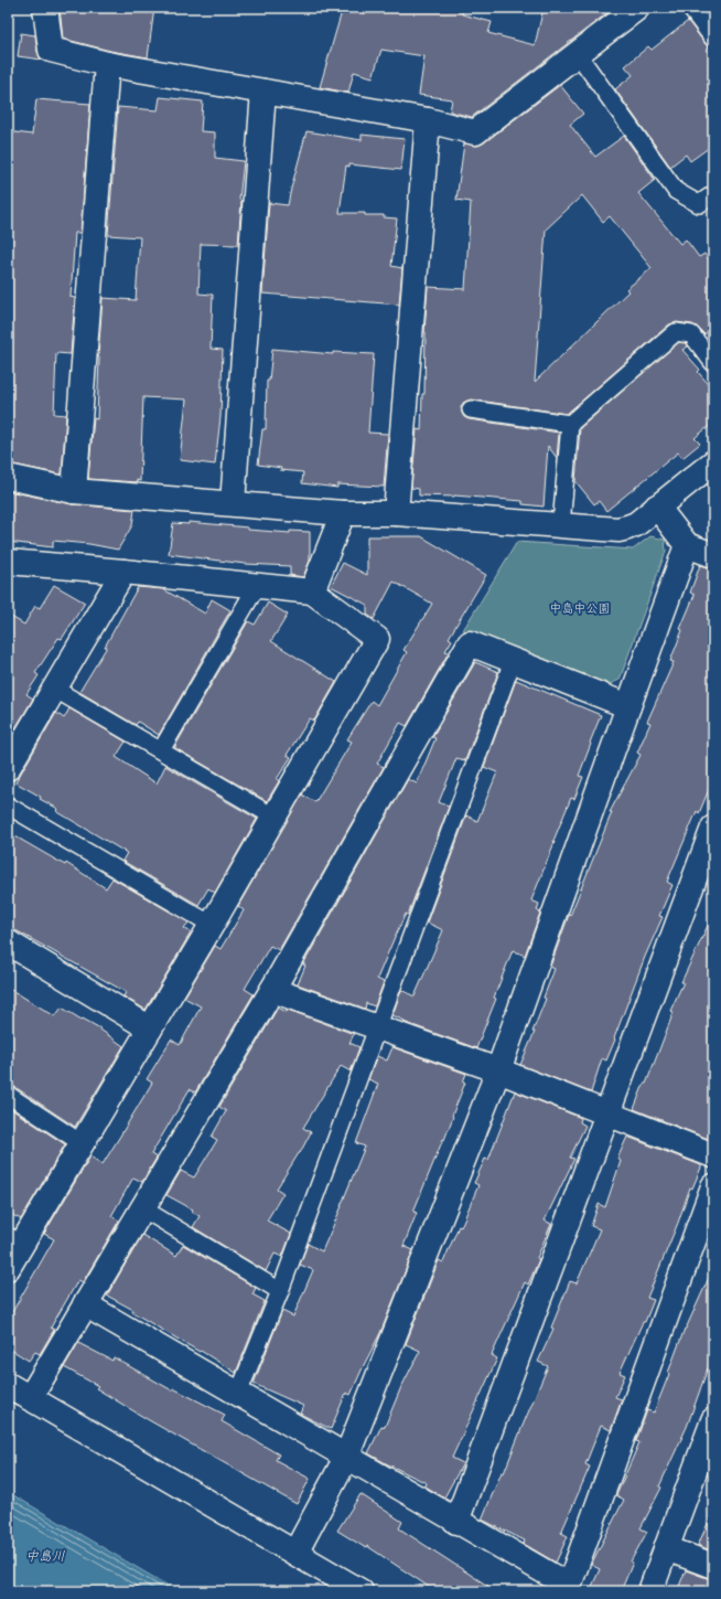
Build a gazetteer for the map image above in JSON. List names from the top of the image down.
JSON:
{
  "water": ["中島川"],
  "parks": ["中島中公園"]
}
